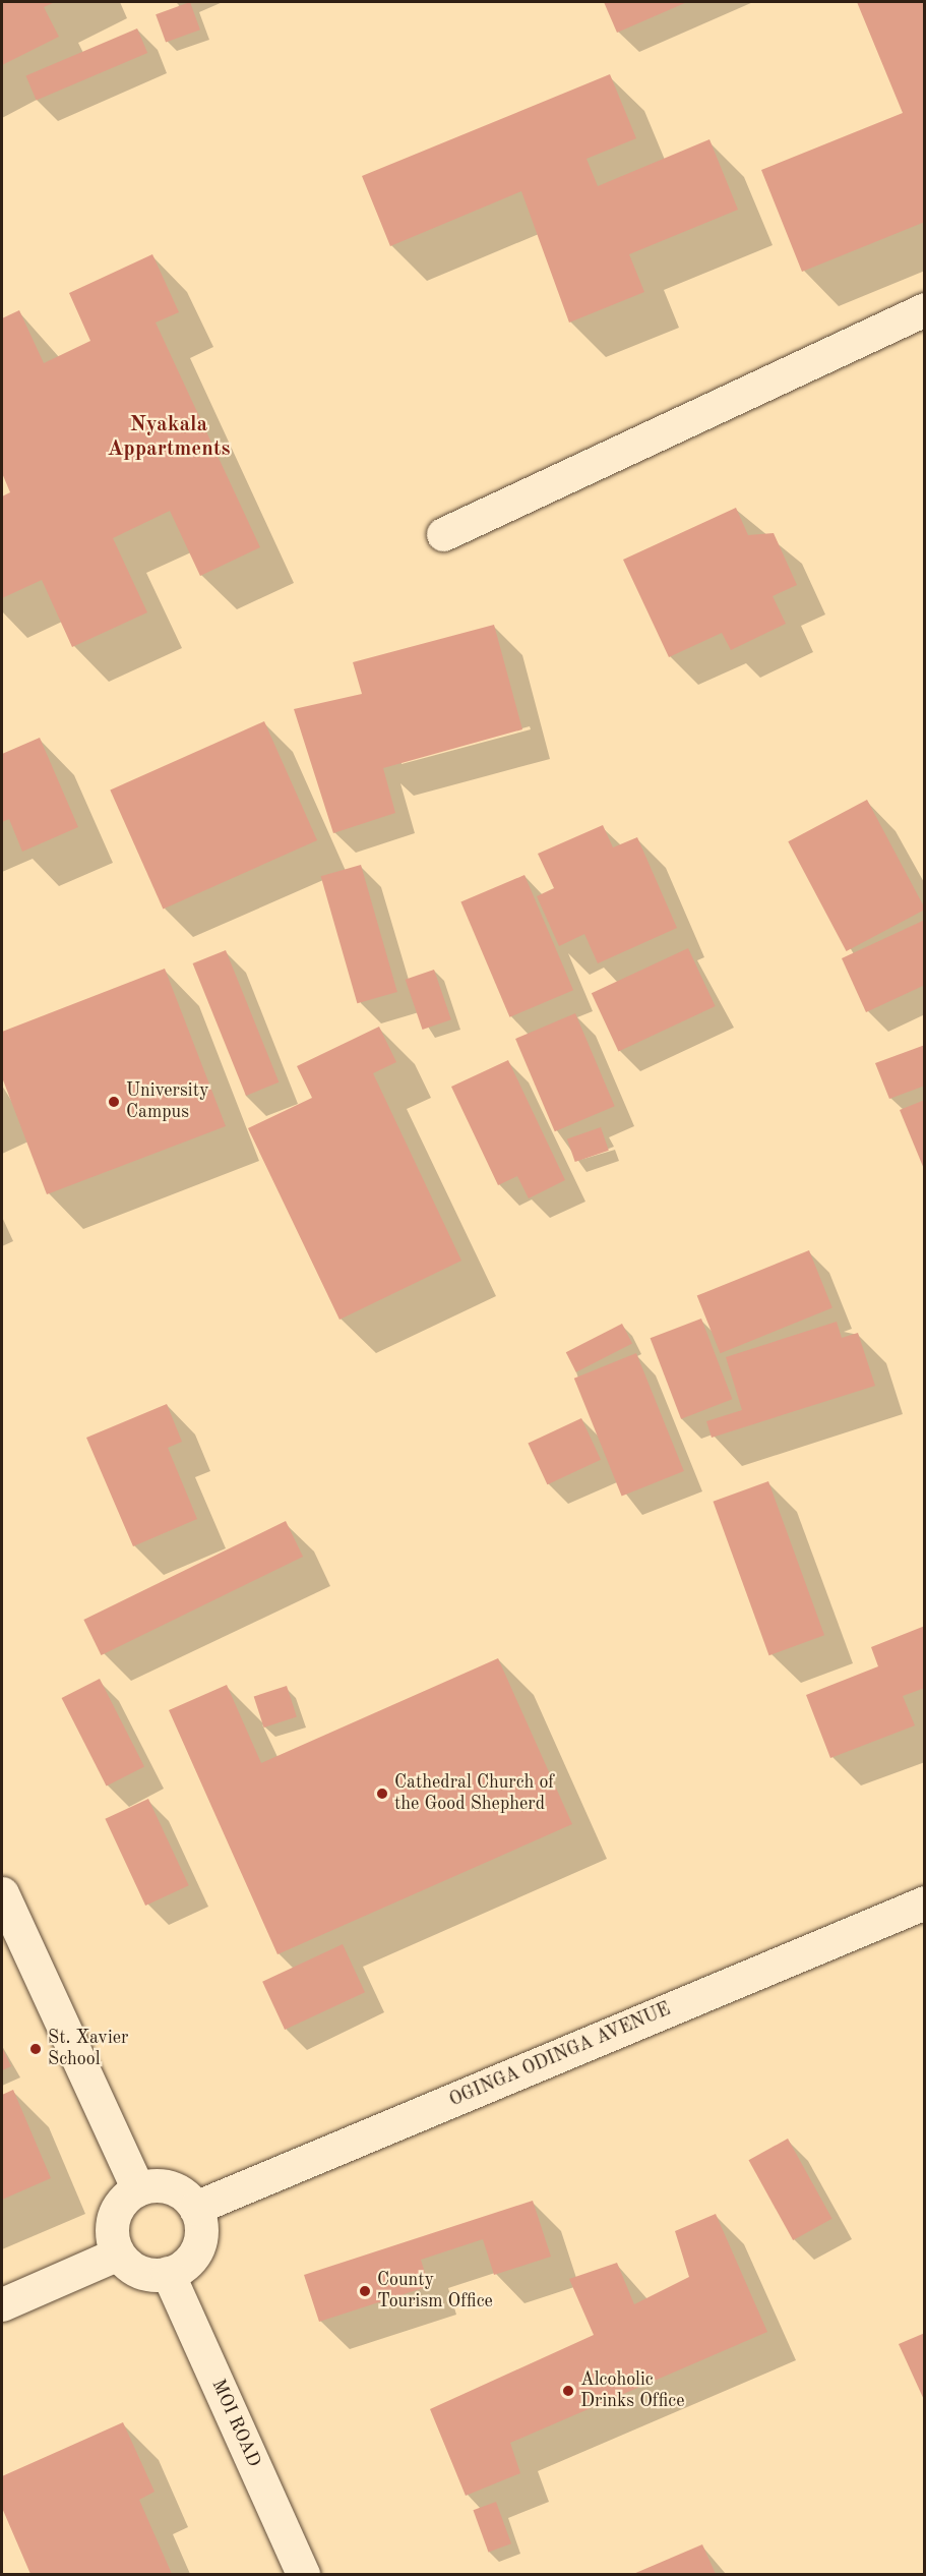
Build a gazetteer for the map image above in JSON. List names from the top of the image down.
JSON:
{
  "streets": {
    "street": ["OGINGA ODINGA AVENUE", "MOI ROAD"]
  },
  "crossings": [
    ["OGINGA ODINGA AVENUE", "MOI ROAD"]
  ],
  "districts": ["Nyakala Appartments"],
  "places": [
    "University Campus",
    "Cathedral Church of the Good Shepherd",
    "St. Xavier School",
    "County Tourism Office",
    "Alcoholic Drinks Office"
  ]
}
